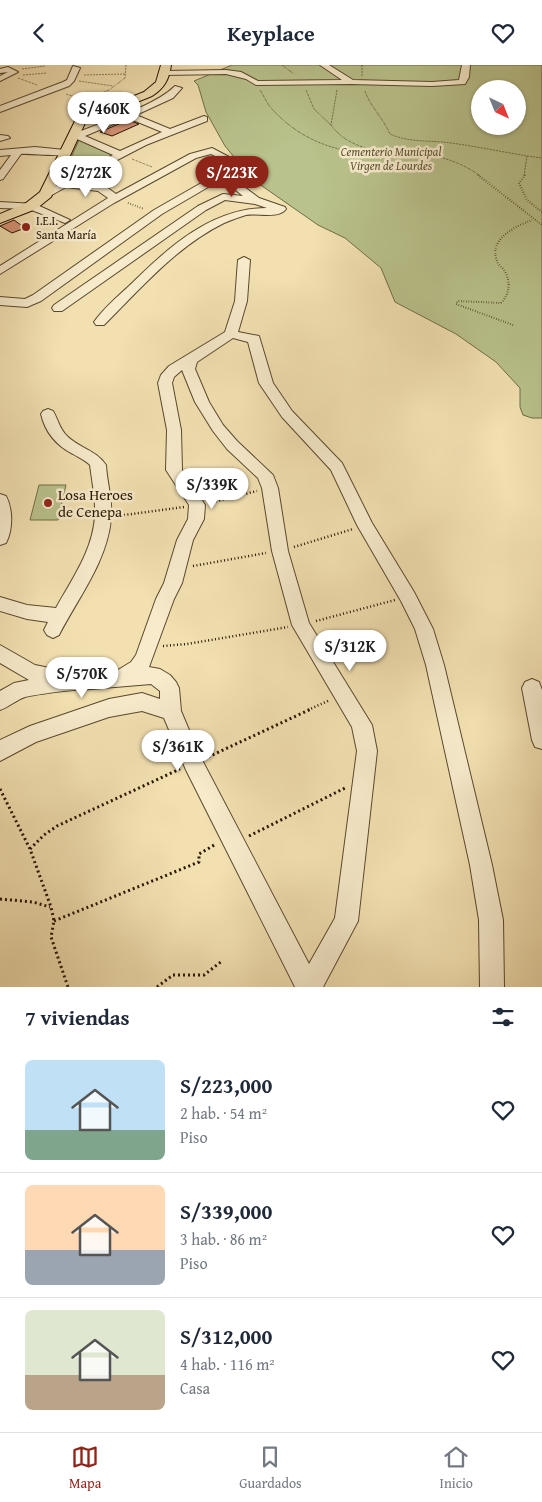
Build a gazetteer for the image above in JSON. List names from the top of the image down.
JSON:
{
  "parks": ["Cementerio Municipal Virgen de Lourdes"],
  "places": ["I.E.I. Santa María", "Losa Heroes de Cenepa"],
  "north": "bottom right",
  "page": {
    "header": "Keyplace",
    "price": [
      "S/460K",
      "S/272K",
      "S/223K",
      "S/339K",
      "S/312K",
      "S/570K",
      "S/361K"
    ],
    "heading": "7 viviendas",
    "list": [
      {
        "name": "S/223,000",
        "note": "2 hab. · 54 m² · Piso"
      },
      {
        "name": "S/339,000",
        "note": "3 hab. · 86 m² · Piso"
      },
      {
        "name": "S/312,000",
        "note": "4 hab. · 116 m² · Casa"
      }
    ],
    "tabs": ["Mapa", "Guardados", "Inicio"]
  }
}
